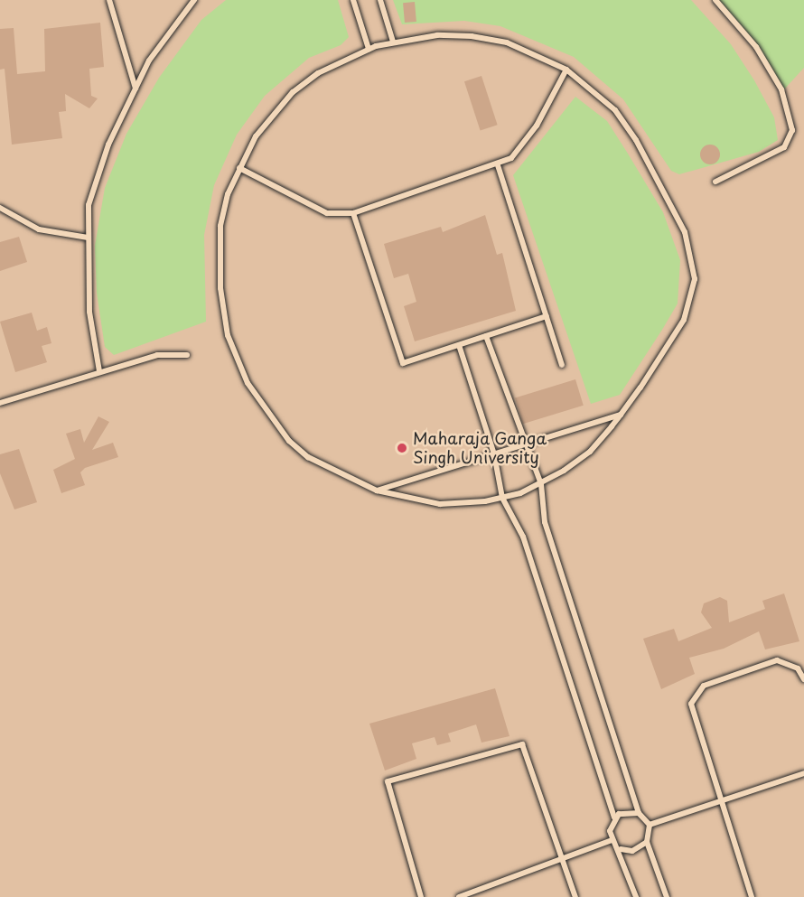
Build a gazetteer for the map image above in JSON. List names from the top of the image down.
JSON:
{
  "places": ["Maharaja Ganga Singh University"]
}
